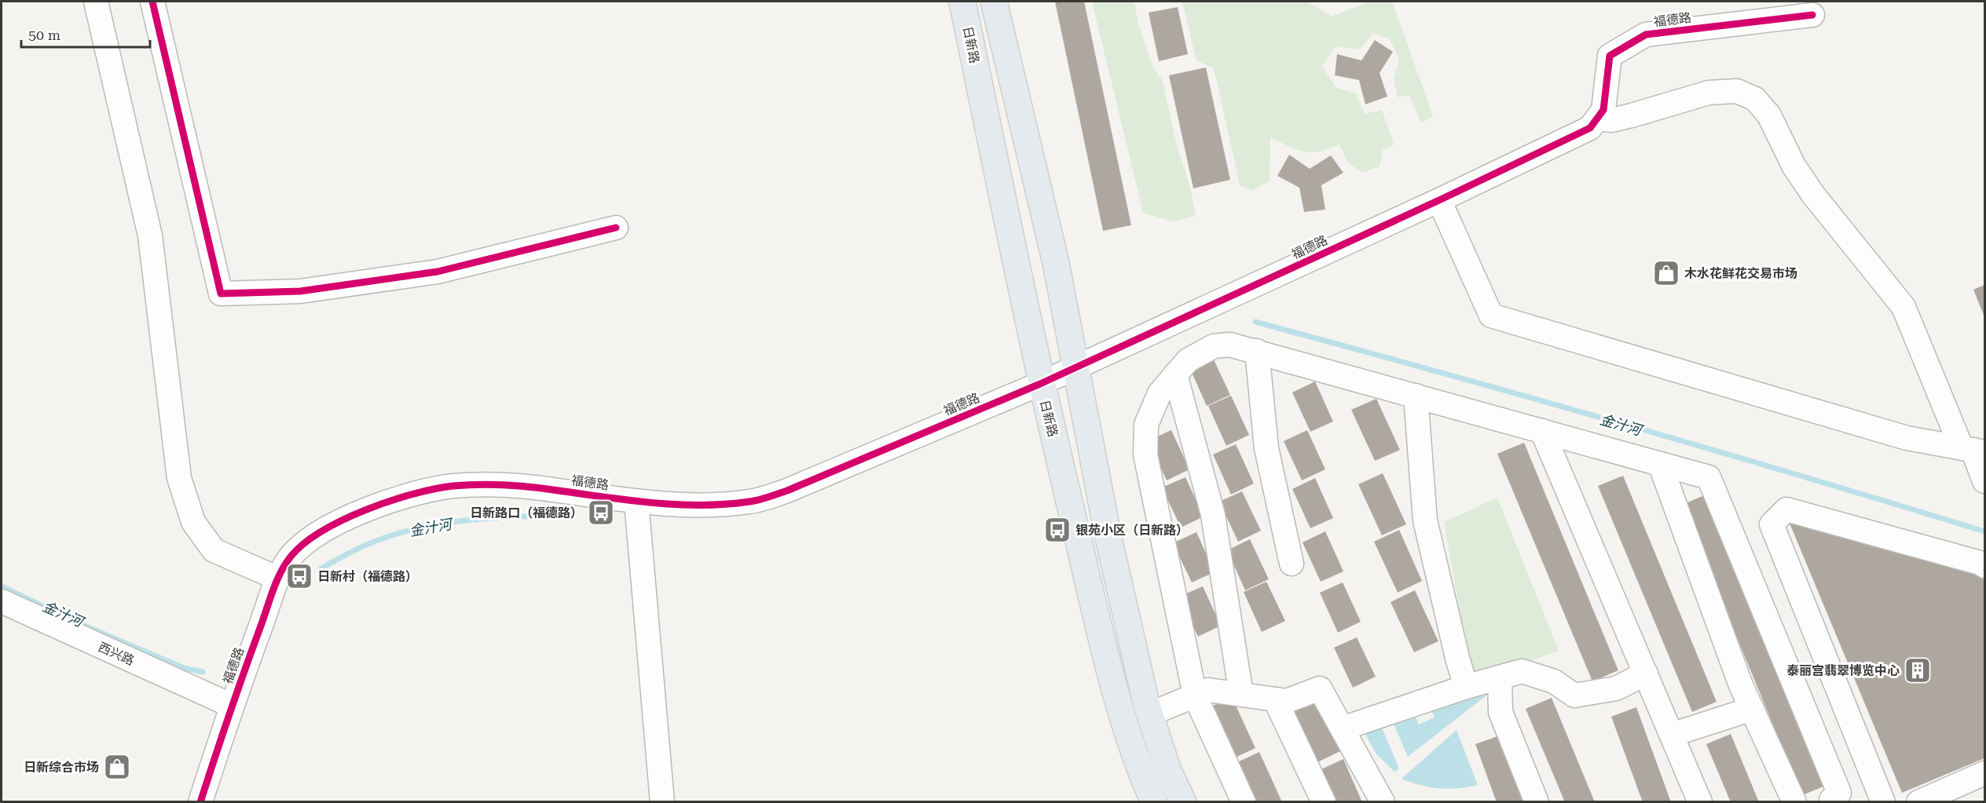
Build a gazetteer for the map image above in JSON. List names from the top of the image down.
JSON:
{
  "streets": {
    "main road": ["日新路"],
    "street": ["福德路", "西兴路"]
  },
  "crossings": [
    ["福德路", "日新路"],
    ["福德路", "西兴路"]
  ],
  "water": ["金汁河"],
  "places": {
    "shop": ["木水花鲜花交易市场", "日新综合市场"],
    "bus stop": ["日新路口（福德路）", "银苑小区（日新路）", "日新村（福德路）"],
    "building": ["泰丽宫翡翠博览中心"]
  },
  "scale_bar": "50 m"
}
